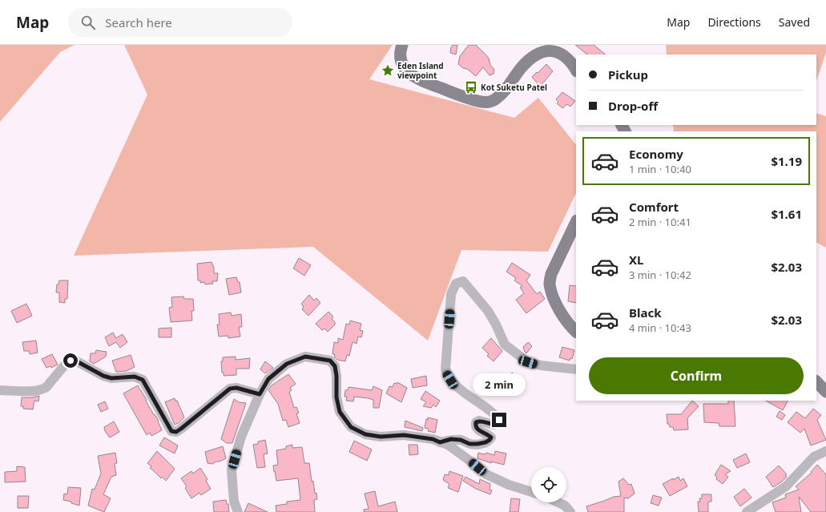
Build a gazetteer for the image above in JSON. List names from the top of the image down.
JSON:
{
  "places": {
    "place": ["Eden Island viewpoint"],
    "bus stop": ["Kot Suketu Patel"]
  },
  "page": {
    "header": "Map",
    "search": "Search here",
    "nav": ["Map", "Directions", "Saved"],
    "banner": ["Pickup", "Drop-off"],
    "list": [
      {
        "name": "Economy",
        "note": "1 min · 10:40",
        "value": "$1.19"
      },
      {
        "name": "Comfort",
        "note": "2 min · 10:41",
        "value": "$1.61"
      },
      {
        "name": "XL",
        "note": "3 min · 10:42",
        "value": "$2.03"
      },
      {
        "name": "Black",
        "note": "4 min · 10:43",
        "value": "$2.03"
      }
    ],
    "buttons": "Confirm",
    "bubble": "2 min"
  }
}
